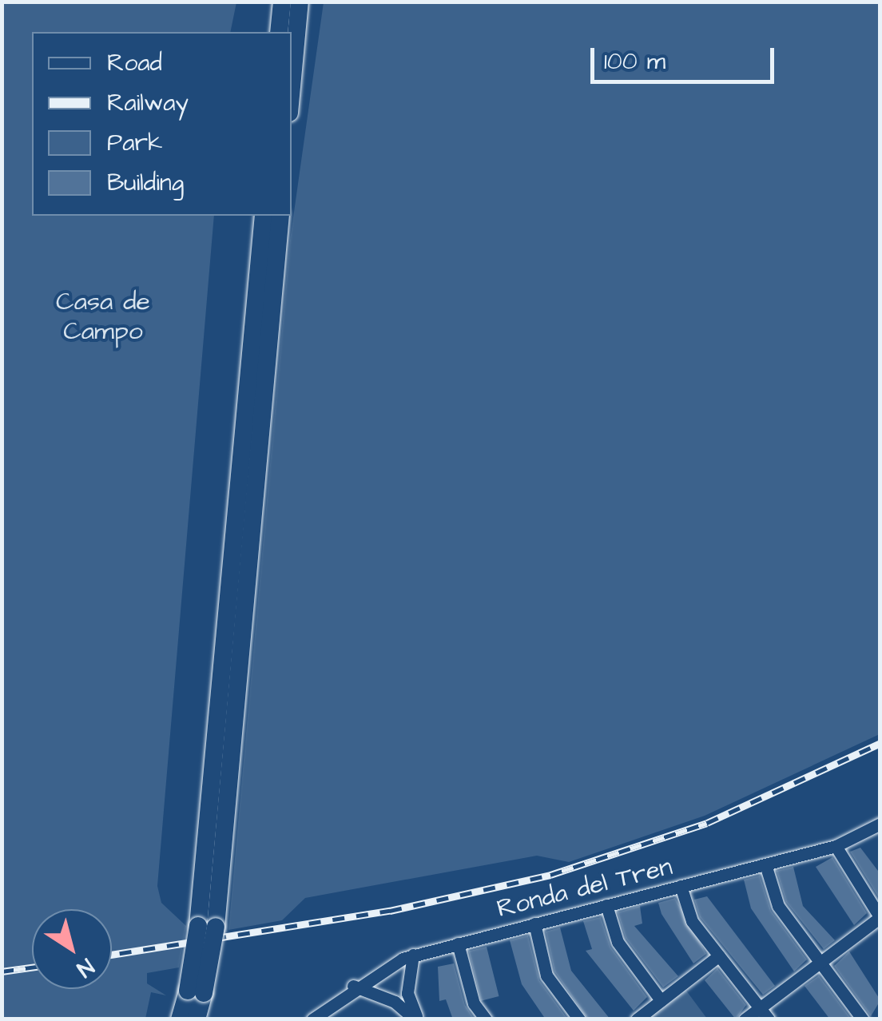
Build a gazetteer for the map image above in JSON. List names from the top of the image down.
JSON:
{
  "streets": {
    "street": ["Ronda del Tren"]
  },
  "parks": ["Casa de Campo"],
  "legend": [
    "Road",
    "Railway",
    "Park",
    "Building"
  ],
  "scale_bar": "100 m",
  "north": "bottom right"
}
